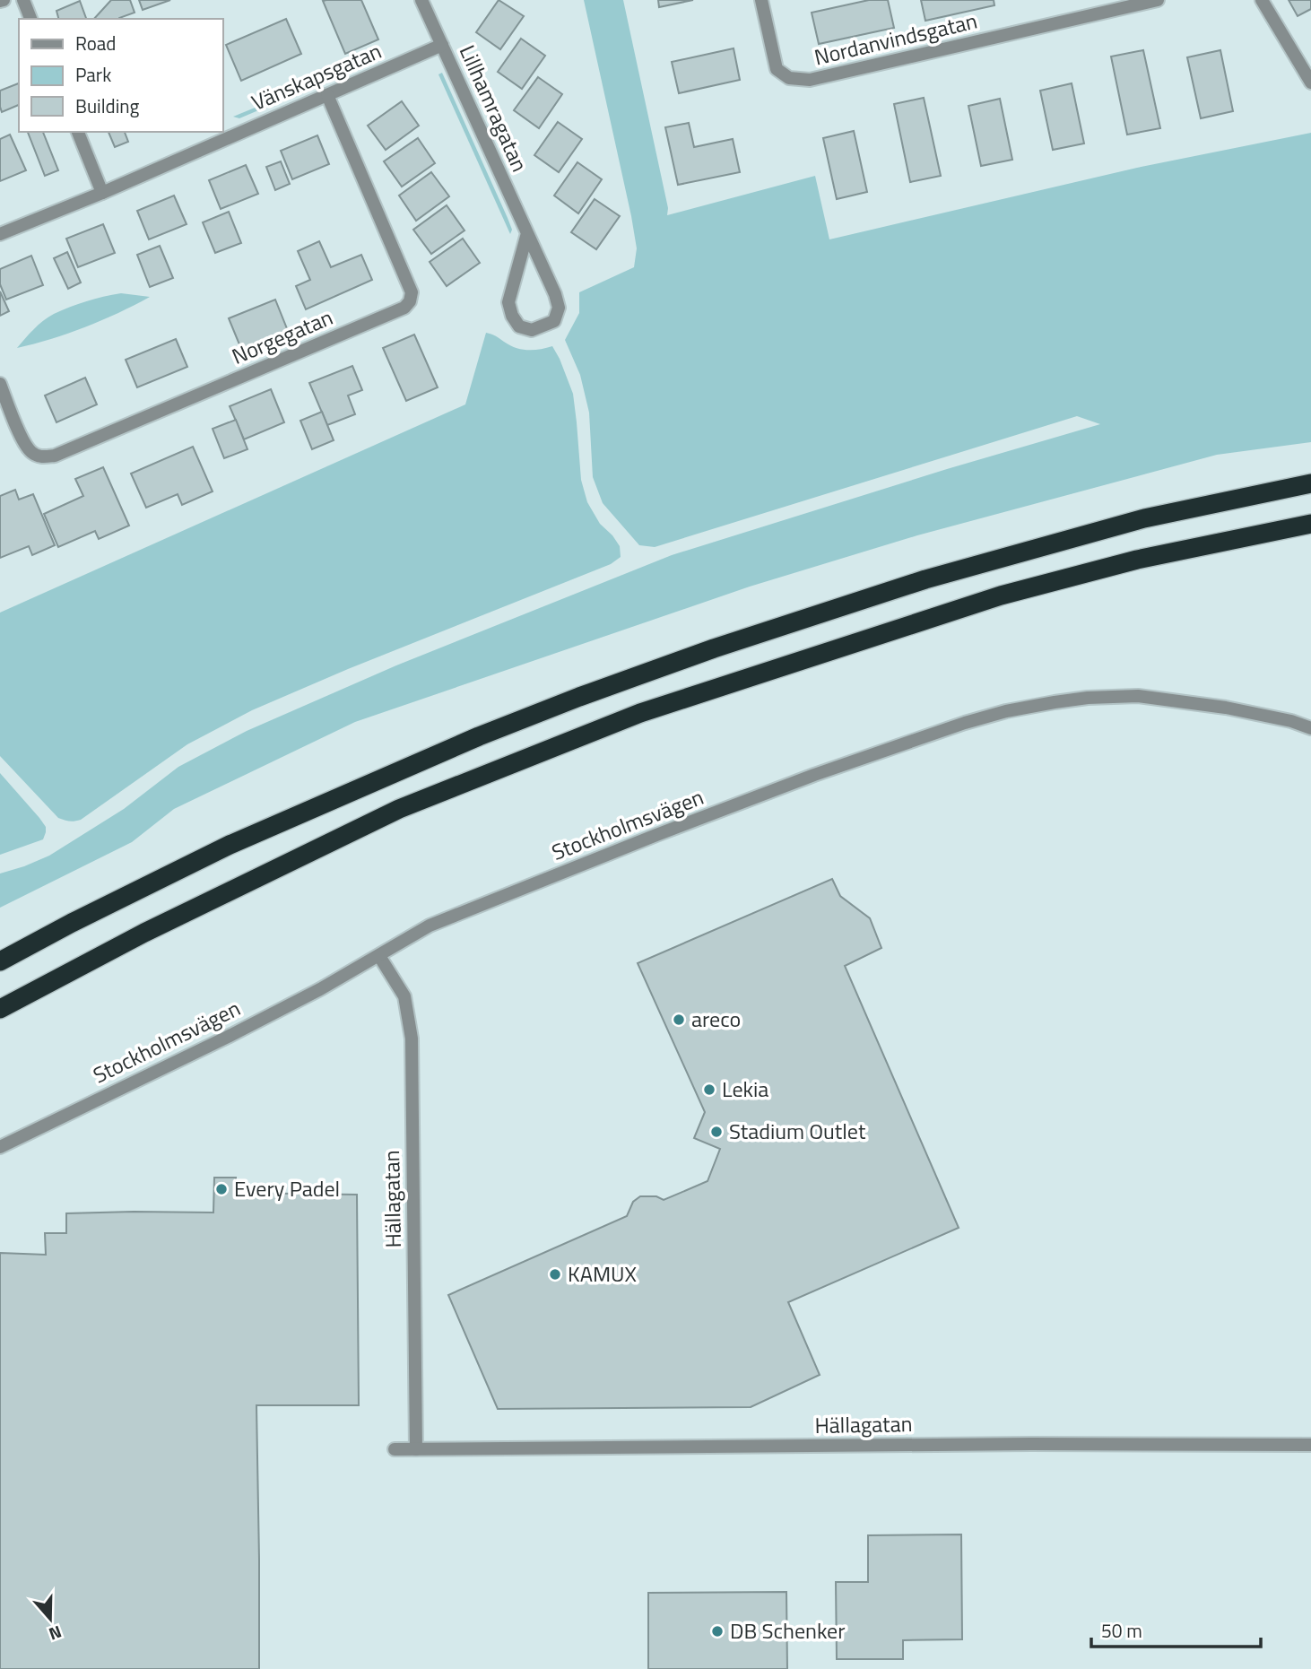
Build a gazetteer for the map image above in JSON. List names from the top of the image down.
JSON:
{
  "streets": {
    "street": [
      "Nordanvindsgatan",
      "Vänskapsgatan",
      "Lillhamragatan",
      "Norgegatan",
      "Stockholmsvägen",
      "Hällagatan"
    ]
  },
  "crossings": [
    ["Vänskapsgatan", "Lillhamragatan"],
    ["Vänskapsgatan", "Norgegatan"],
    ["Stockholmsvägen", "Hällagatan"]
  ],
  "places": [
    "areco",
    "Lekia",
    "Stadium Outlet",
    "Every Padel",
    "KAMUX",
    "DB Schenker"
  ],
  "legend": ["Road", "Park", "Building"],
  "scale_bar": "50 m",
  "north": "bottom"
}
